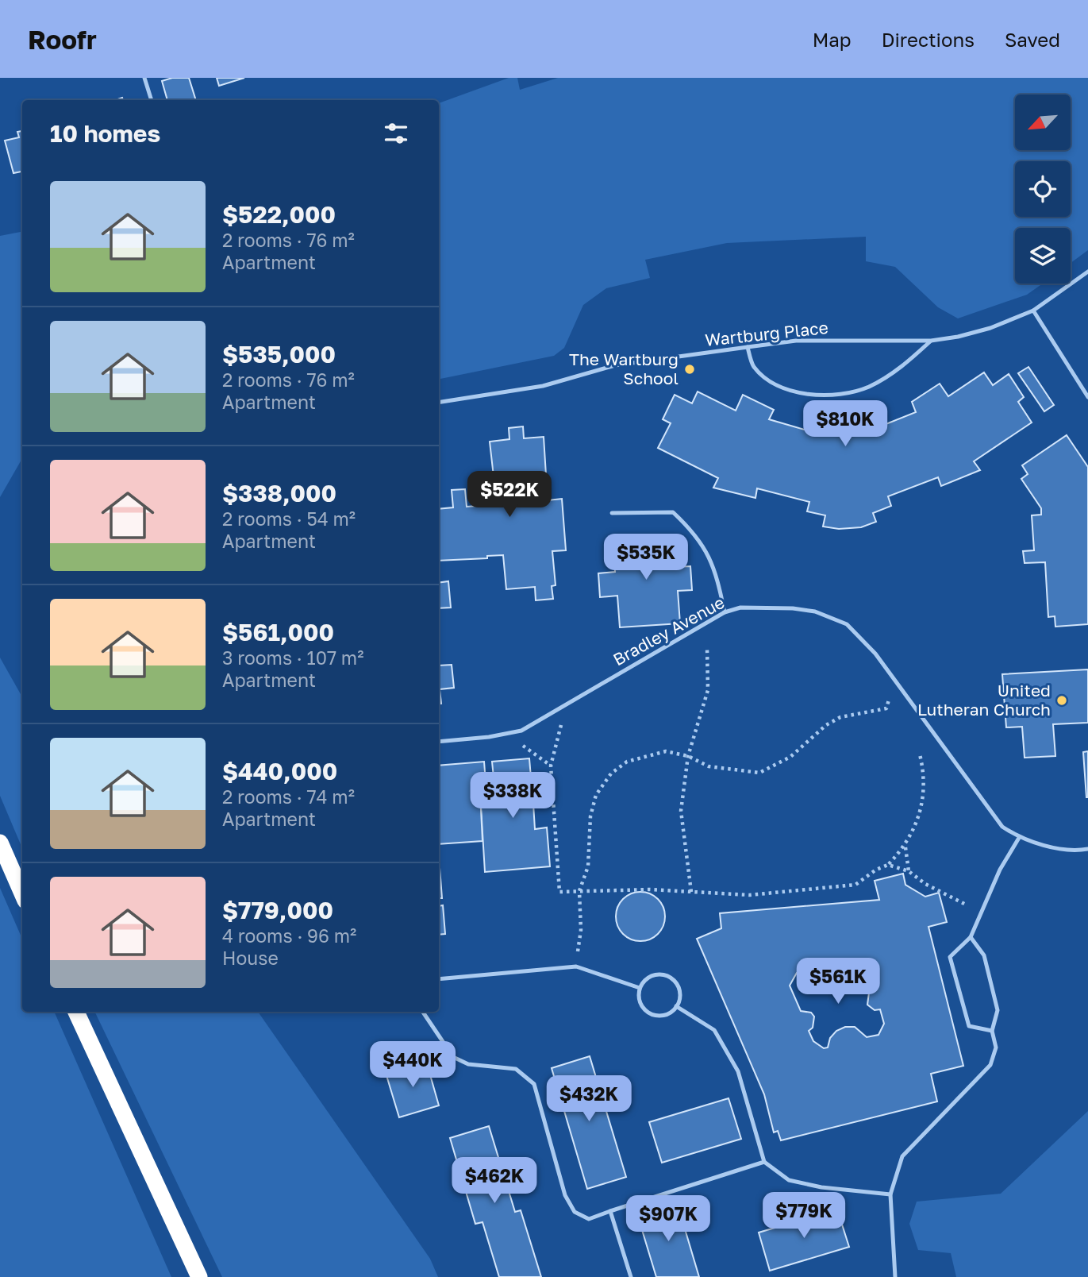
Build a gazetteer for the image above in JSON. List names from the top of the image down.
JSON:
{
  "streets": {
    "lane": ["Wartburg Place", "Bradley Avenue"]
  },
  "places": ["The Wartburg School", "United Lutheran Church"],
  "north": "bottom left",
  "page": {
    "header": "Roofr",
    "nav": ["Map", "Directions", "Saved"],
    "heading": "10 homes",
    "list": [
      {
        "name": "$522,000",
        "note": "2 rooms · 76 m² · Apartment"
      },
      {
        "name": "$535,000",
        "note": "2 rooms · 76 m² · Apartment"
      },
      {
        "name": "$338,000",
        "note": "2 rooms · 54 m² · Apartment"
      },
      {
        "name": "$561,000",
        "note": "3 rooms · 107 m² · Apartment"
      },
      {
        "name": "$440,000",
        "note": "2 rooms · 74 m² · Apartment"
      },
      {
        "name": "$779,000",
        "note": "4 rooms · 96 m² · House"
      }
    ],
    "price": [
      "$810K",
      "$522K",
      "$535K",
      "$338K",
      "$561K",
      "$440K",
      "$432K",
      "$462K",
      "$779K",
      "$907K"
    ]
  }
}
